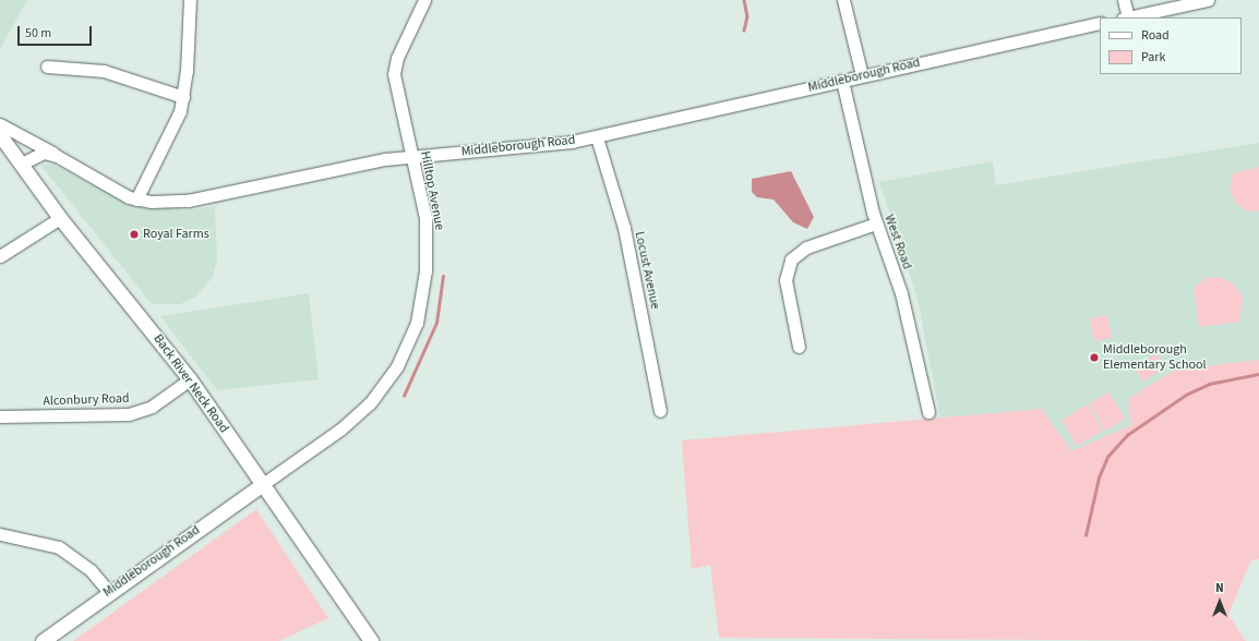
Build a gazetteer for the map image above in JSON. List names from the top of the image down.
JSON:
{
  "streets": {
    "street": [
      "Middleborough Road",
      "Hilltop Avenue",
      "West Road",
      "Locust Avenue",
      "Back River Neck Road",
      "Alconbury Road"
    ]
  },
  "crossings": [
    ["Middleborough Road", "Hilltop Avenue"],
    ["Middleborough Road", "West Road"],
    ["Middleborough Road", "Locust Avenue"],
    ["Middleborough Road", "Back River Neck Road"],
    ["Hilltop Avenue", "Back River Neck Road"],
    ["Back River Neck Road", "Alconbury Road"]
  ],
  "places": ["Royal Farms", "Middleborough Elementary School"],
  "legend": ["Road", "Park"],
  "scale_bar": "50 m",
  "north": "top"
}
